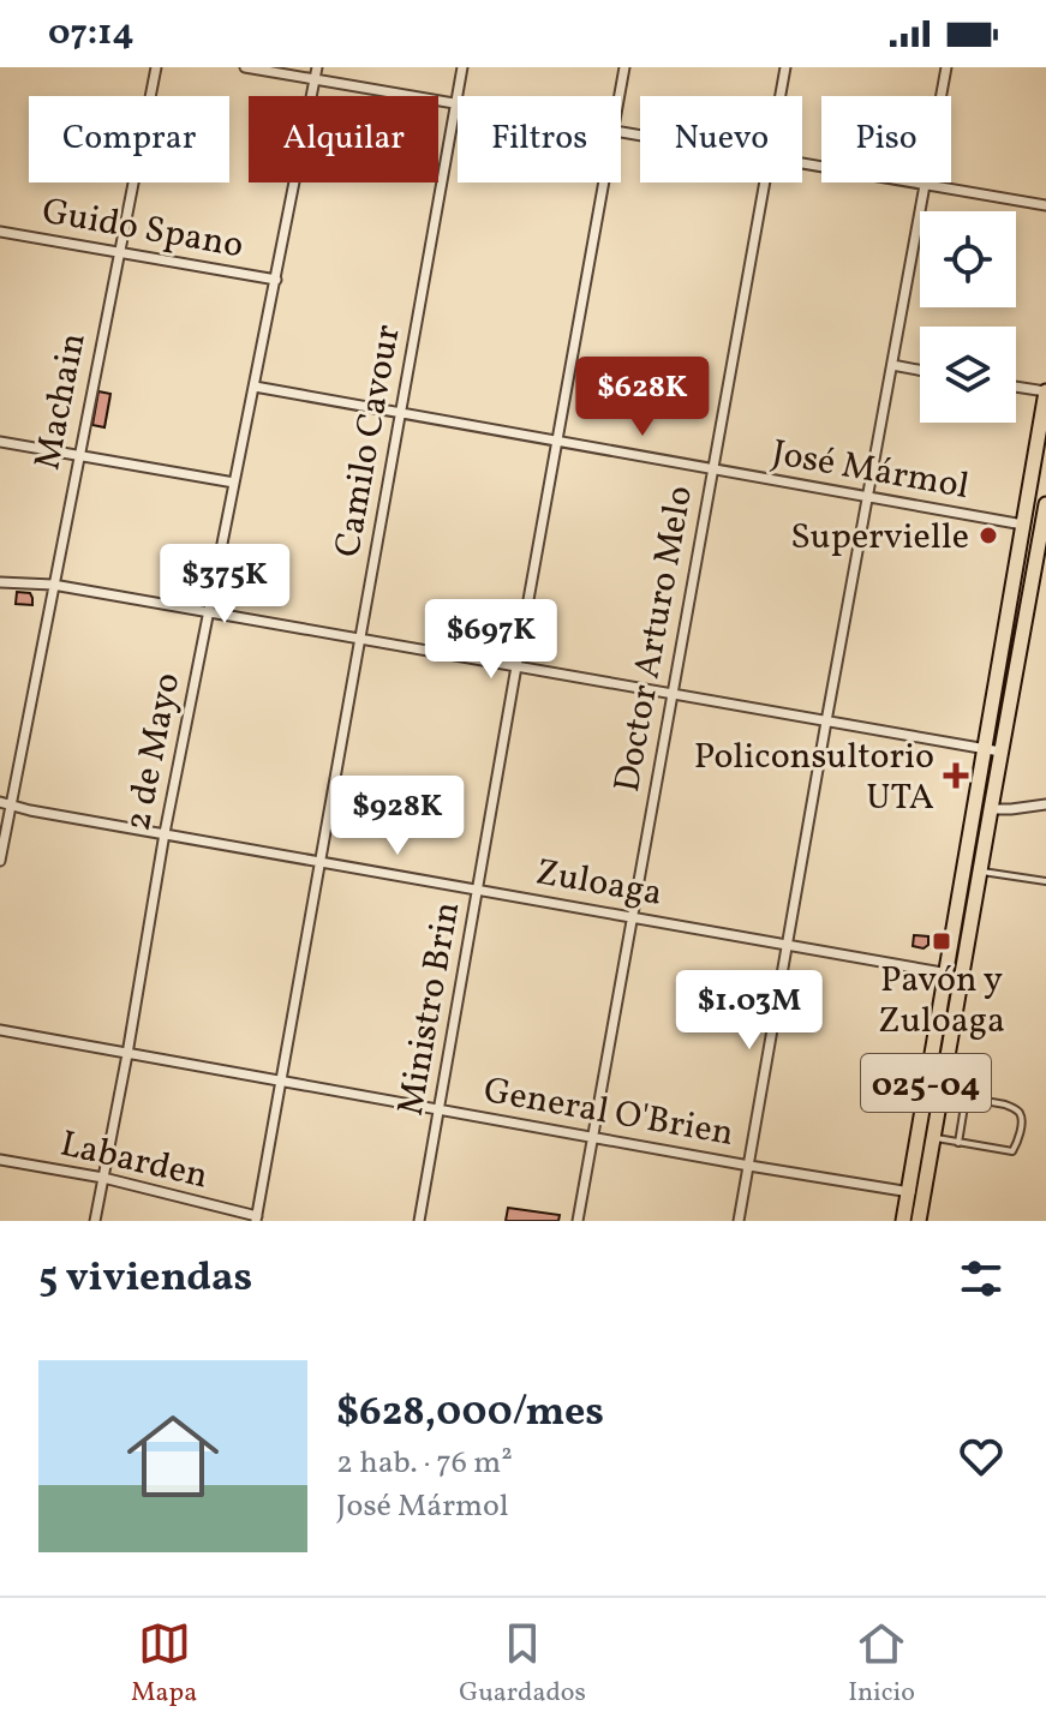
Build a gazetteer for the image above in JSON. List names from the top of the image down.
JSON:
{
  "streets": {
    "main road": ["025-04"],
    "street": [
      "Guido Spano",
      "Machain",
      "Camilo Cavour",
      "José Mármol",
      "Doctor Arturo Melo",
      "2 de Mayo",
      "Zuloaga",
      "Ministro Brin",
      "General O'Brien",
      "Labarden"
    ]
  },
  "crossings": [
    ["Guido Spano", "Machain"],
    ["Guido Spano", "2 de Mayo"],
    ["Machain", "Zuloaga"],
    ["Camilo Cavour", "José Mármol"],
    ["Camilo Cavour", "Zuloaga"],
    ["Camilo Cavour", "General O'Brien"],
    ["Camilo Cavour", "Labarden"],
    ["José Mármol", "Doctor Arturo Melo"],
    ["José Mármol", "2 de Mayo"],
    ["José Mármol", "Ministro Brin"],
    ["José Mármol", "025-04"],
    ["Doctor Arturo Melo", "Zuloaga"],
    ["Doctor Arturo Melo", "General O'Brien"],
    ["2 de Mayo", "Zuloaga"],
    ["2 de Mayo", "General O'Brien"],
    ["2 de Mayo", "Labarden"],
    ["Zuloaga", "Ministro Brin"],
    ["Zuloaga", "025-04"],
    ["Ministro Brin", "General O'Brien"],
    ["025-04", "General O'Brien"]
  ],
  "places": {
    "other": ["Supervielle"],
    "health": ["Policonsultorio UTA"],
    "transit": ["Pavón y Zuloaga"]
  },
  "page": {
    "status": "07:14",
    "chip": [
      "Comprar",
      "Alquilar",
      "Filtros",
      "Nuevo",
      "Piso"
    ],
    "price": [
      "$628K",
      "$375K",
      "$697K",
      "$928K",
      "$1.03M"
    ],
    "heading": "5 viviendas",
    "list": [
      {
        "name": "$628,000/mes",
        "note": "2 hab. · 76 m² · José Mármol"
      }
    ],
    "tabs": ["Mapa", "Guardados", "Inicio"]
  }
}
